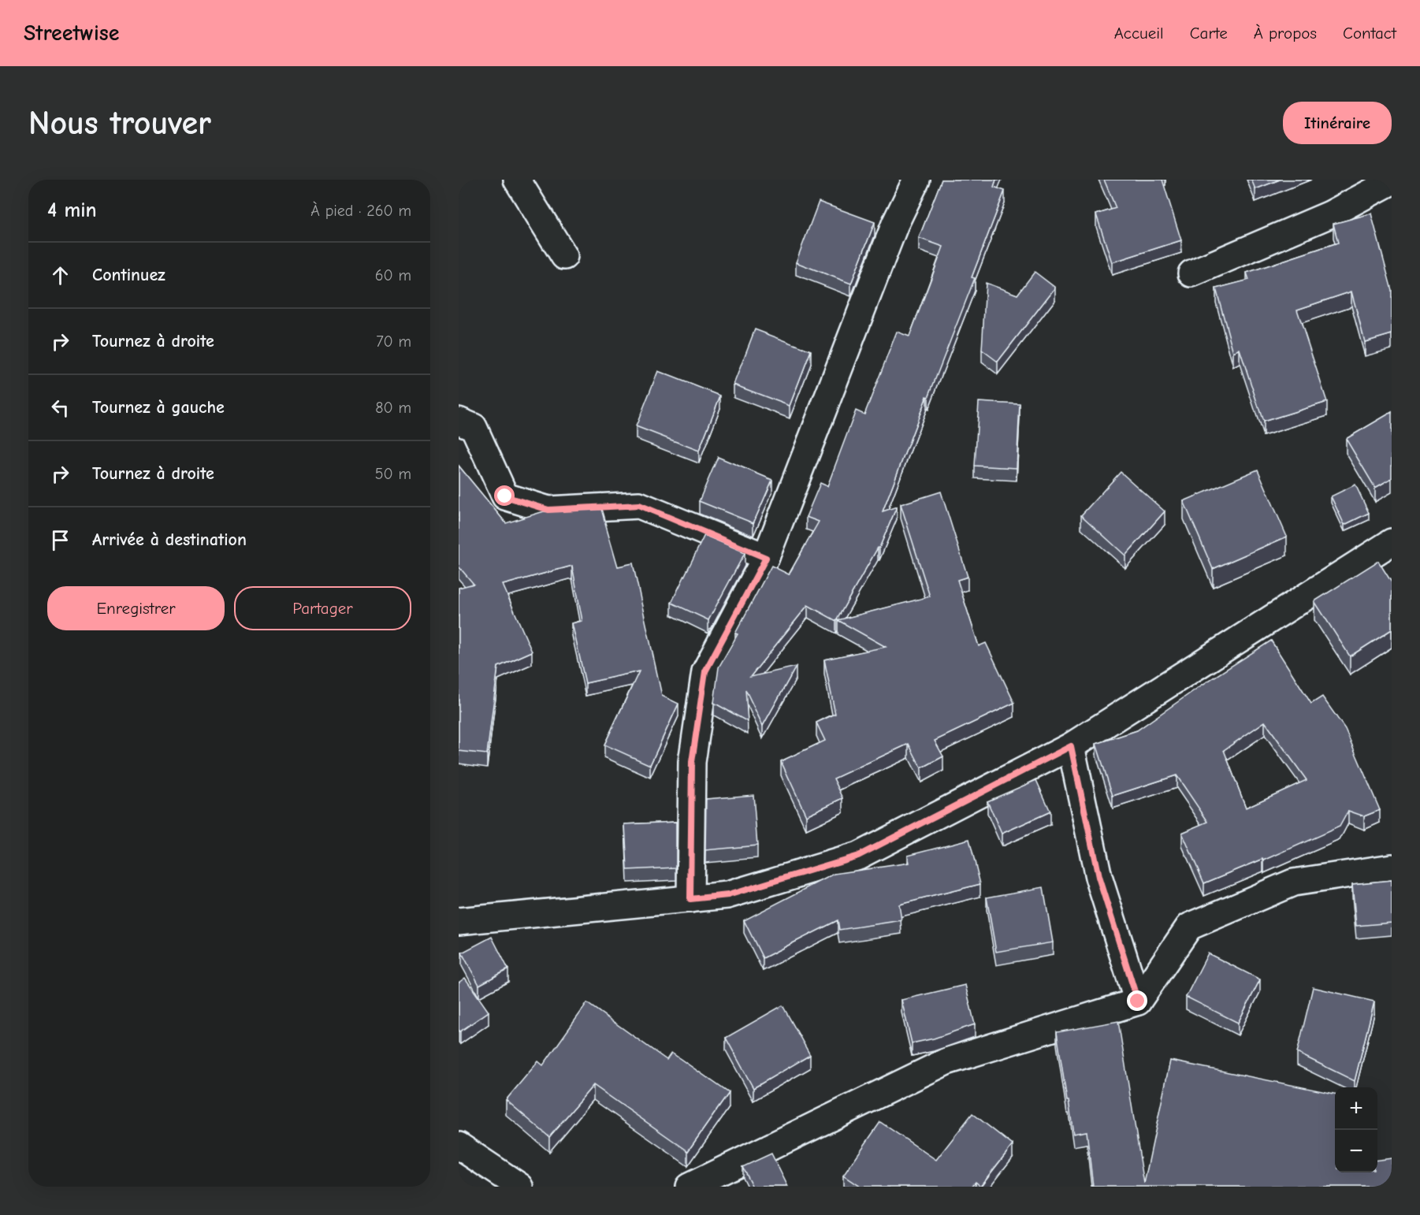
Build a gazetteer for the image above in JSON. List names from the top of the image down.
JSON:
{
  "page": {
    "header": "Streetwise",
    "nav": [
      "Accueil",
      "Carte",
      "À propos",
      "Contact"
    ],
    "buttons": [
      "Itinéraire",
      ["Enregistrer", "Partager"]
    ],
    "title": "Nous trouver",
    "heading": ["4 min", "À pied · 260 m"],
    "list": [
      ["Continuez", "60 m"],
      ["Tournez à droite", "70 m"],
      ["Tournez à gauche", "80 m"],
      ["Tournez à droite", "50 m"],
      "Arrivée à destination"
    ],
    "map_buttons": ["+", "−"]
  }
}
